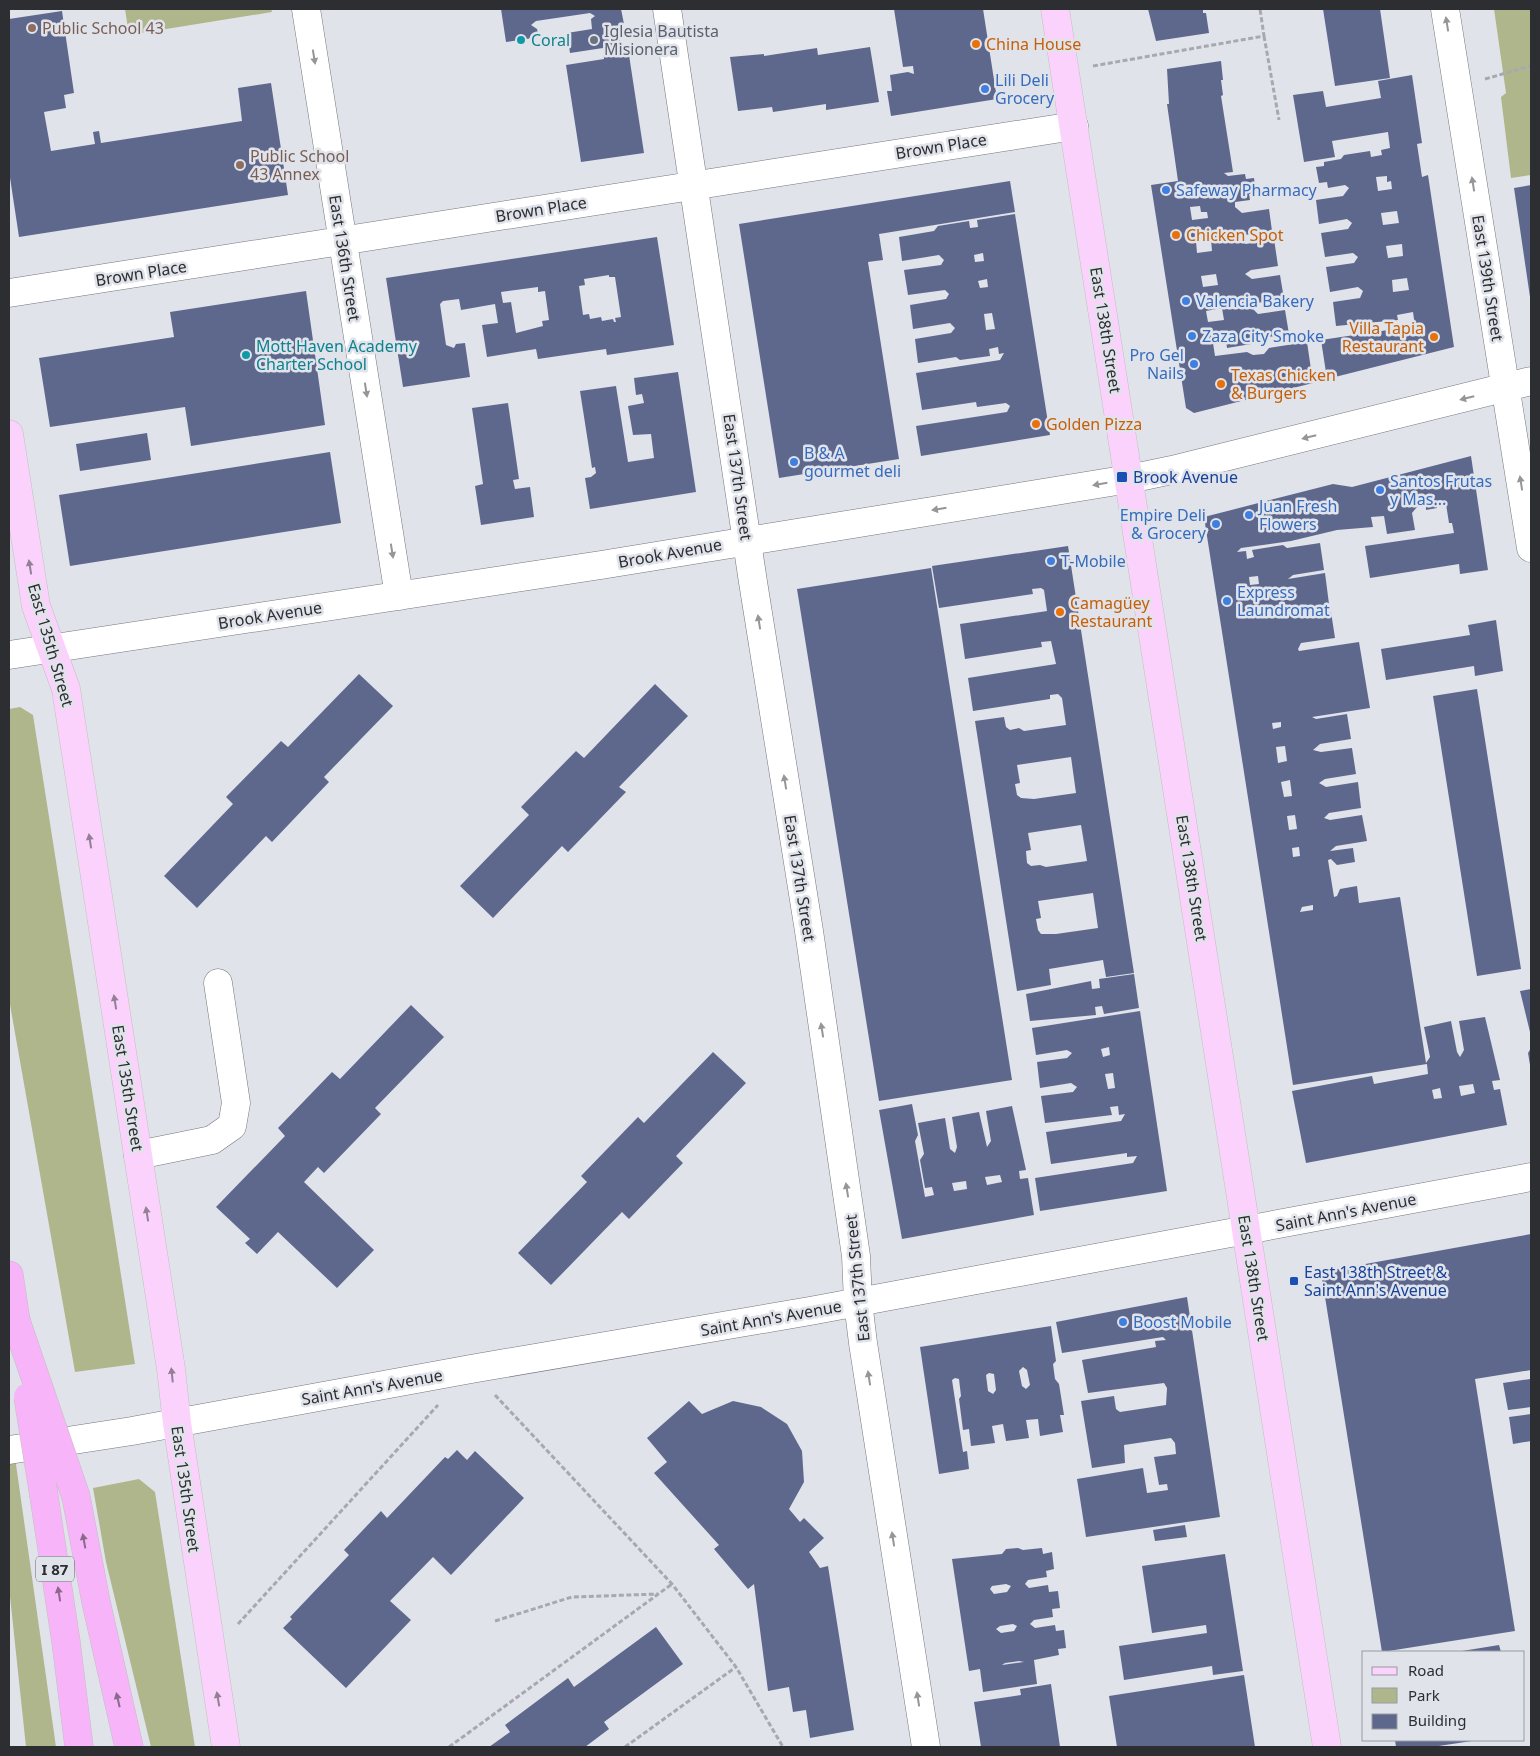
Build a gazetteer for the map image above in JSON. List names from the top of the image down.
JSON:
{
  "streets": {
    "highway": ["I 87"],
    "main road": ["East 138th Street", "East 135th Street"],
    "street": [
      "Brown Place",
      "East 136th Street",
      "East 139th Street",
      "East 137th Street",
      "Brook Avenue",
      "Saint Ann's Avenue"
    ]
  },
  "crossings": [
    ["Brown Place", "East 136th Street"],
    ["Brown Place", "East 138th Street"],
    ["Brown Place", "East 137th Street"],
    ["East 136th Street", "Brook Avenue"],
    ["East 139th Street", "Brook Avenue"],
    ["East 138th Street", "Brook Avenue"],
    ["East 138th Street", "Saint Ann's Avenue"],
    ["East 137th Street", "Brook Avenue"],
    ["East 137th Street", "Saint Ann's Avenue"],
    ["Brook Avenue", "East 135th Street"],
    ["East 135th Street", "Saint Ann's Avenue"]
  ],
  "one_way": [
    "East 136th Street",
    "East 139th Street",
    "East 137th Street",
    "Brook Avenue",
    "East 135th Street"
  ],
  "places": {
    "other": [
      "Public School 43",
      "Coral",
      "Iglesia Bautista Misionera",
      "China House",
      "Lili Deli Grocery",
      "Public School 43 Annex",
      "Safeway Pharmacy",
      "Chicken Spot",
      "Valencia Bakery",
      "Zaza City Smoke",
      "Villa Tapia Restaurant",
      "Mott Haven Academy Charter School",
      "Pro Gel Nails",
      "Texas Chicken & Burgers",
      "Golden Pizza",
      "B & A gourmet deli",
      "Santos Frutas y Mas...",
      "Juan Fresh Flowers",
      "Empire Deli & Grocery",
      "T-Mobile",
      "Express Laundromat",
      "Camagüey Restaurant",
      "Boost Mobile"
    ],
    "transit": ["Brook Avenue", "East 138th Street & Saint Ann's Avenue"]
  },
  "legend": ["Road", "Park", "Building"]
}
